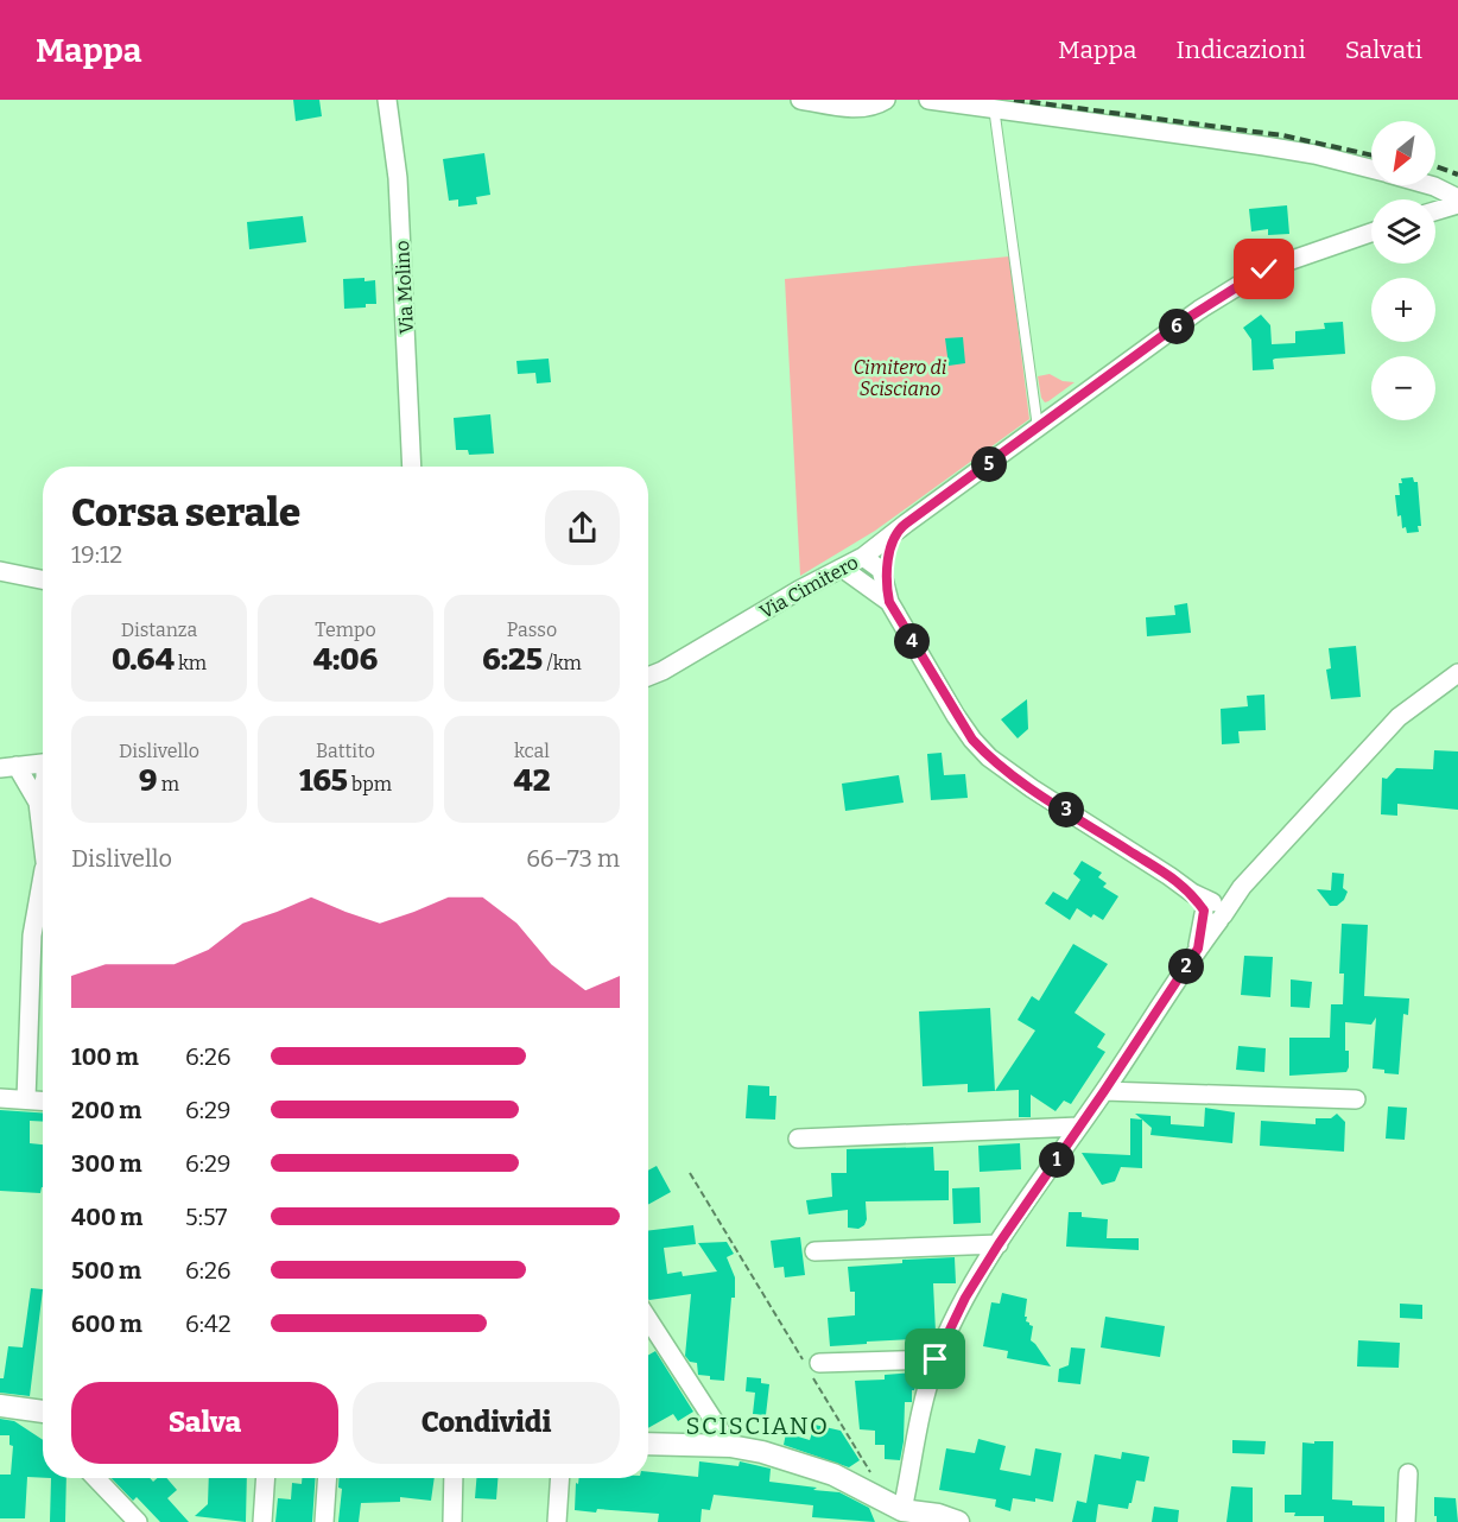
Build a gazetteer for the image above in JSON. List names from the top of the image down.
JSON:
{
  "streets": {
    "street": ["Via Molino", "Via Cimitero"]
  },
  "districts": ["SCISCIANO"],
  "parks": ["Cimitero di Scisciano"],
  "north": "bottom left",
  "page": {
    "header": "Mappa",
    "nav": ["Mappa", "Indicazioni", "Salvati"],
    "map_buttons": ["+", "−"],
    "pins": [
      "6",
      "5",
      "4",
      "3",
      "2",
      "1"
    ],
    "heading": ["Corsa serale", "19:12"],
    "stats": [
      ["Distanza", "0.64 km"],
      ["Tempo", "4:06"],
      ["Passo", "6:25 /km"],
      ["Dislivello", "9 m"],
      ["Battito", "165 bpm"],
      ["kcal", "42"]
    ],
    "chart": ["Dislivello", "66–73 m"],
    "list": [
      {
        "name": "100 m",
        "note": "6:26"
      },
      {
        "name": "200 m",
        "note": "6:29"
      },
      {
        "name": "300 m",
        "note": "6:29"
      },
      {
        "name": "400 m",
        "note": "5:57"
      },
      {
        "name": "500 m",
        "note": "6:26"
      },
      {
        "name": "600 m",
        "note": "6:42"
      }
    ],
    "buttons": ["Salva", "Condividi"]
  }
}
